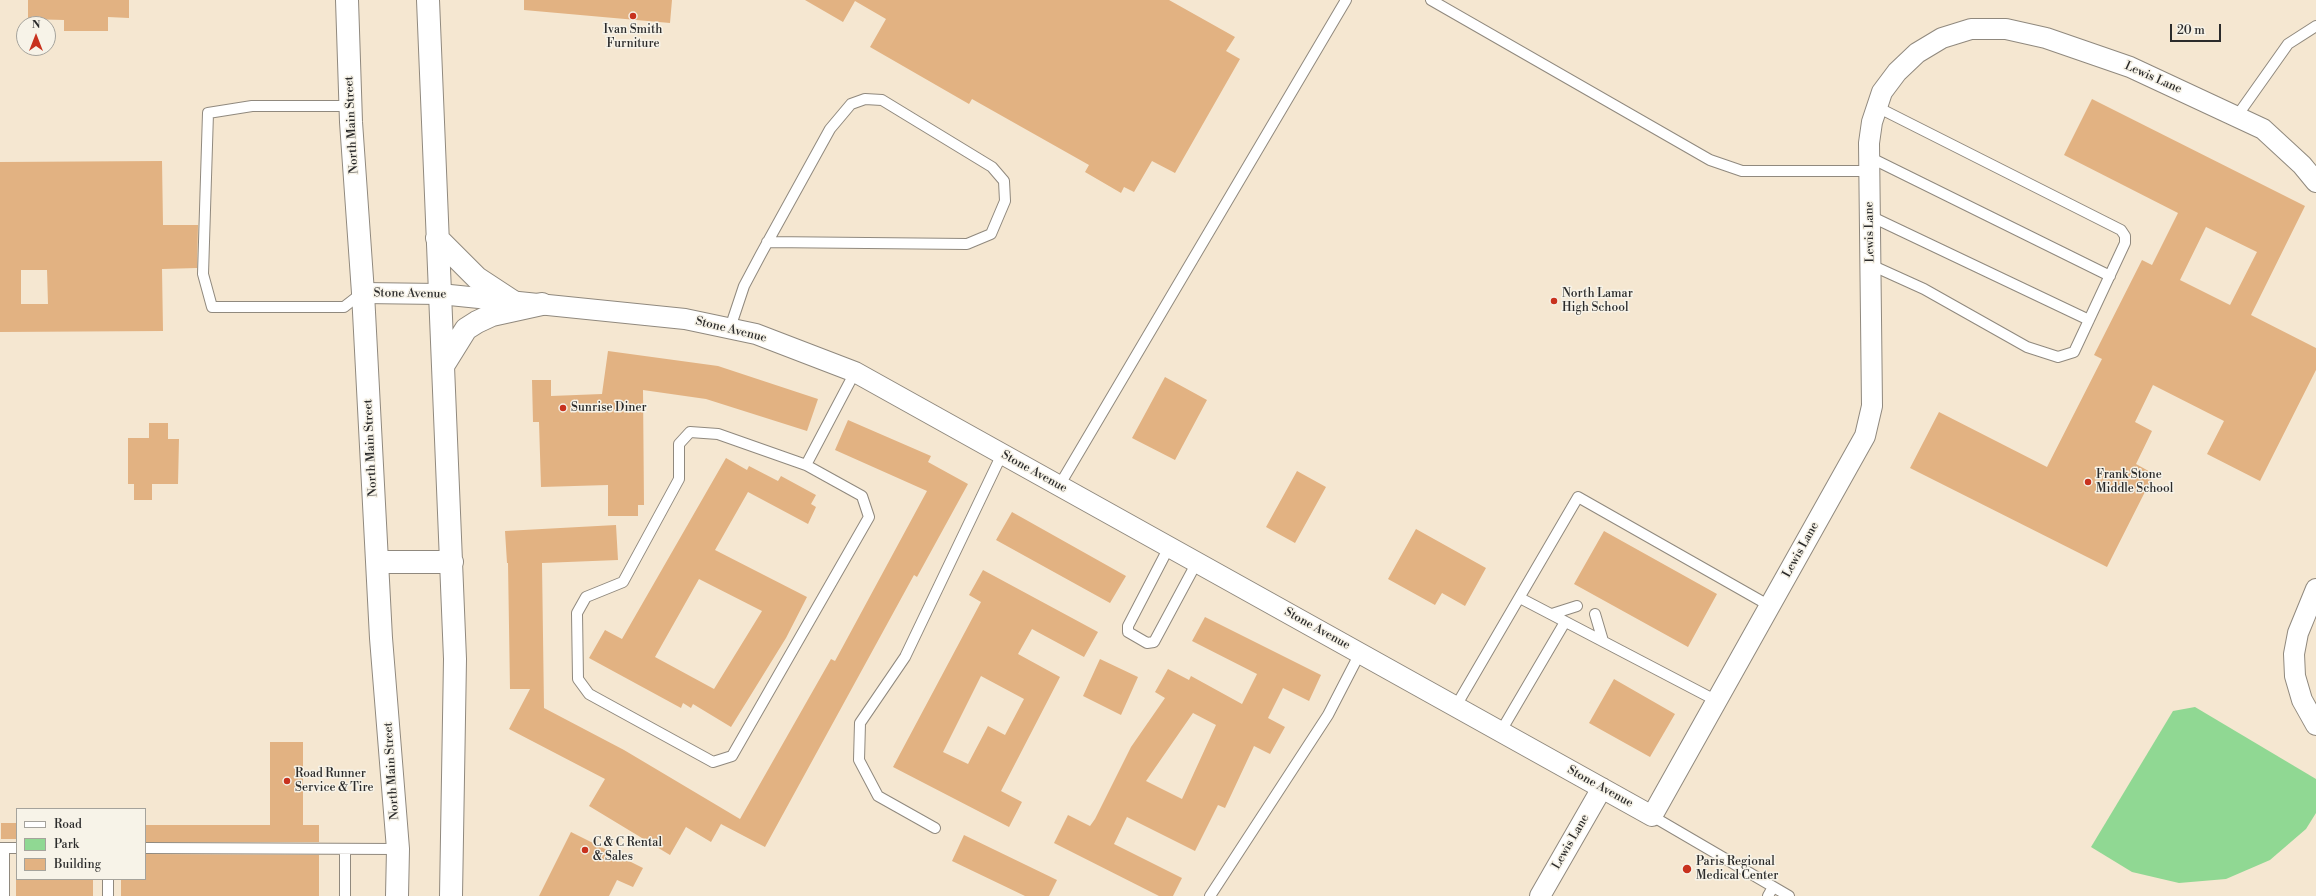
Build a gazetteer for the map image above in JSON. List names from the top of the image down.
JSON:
{
  "streets": {
    "highway": ["North Main Street"],
    "street": ["Lewis Lane", "Stone Avenue"]
  },
  "crossings": [
    ["Lewis Lane", "Stone Avenue"],
    ["North Main Street", "Stone Avenue"]
  ],
  "places": [
    "Ivan Smith Furniture",
    "North Lamar High School",
    "Sunrise Diner",
    "Frank Stone Middle School",
    "Road Runner Service & Tire",
    "C & C Rental & Sales",
    "Paris Regional Medical Center"
  ],
  "legend": ["Road", "Park", "Building"],
  "scale_bar": "20 m",
  "north": "top"
}
